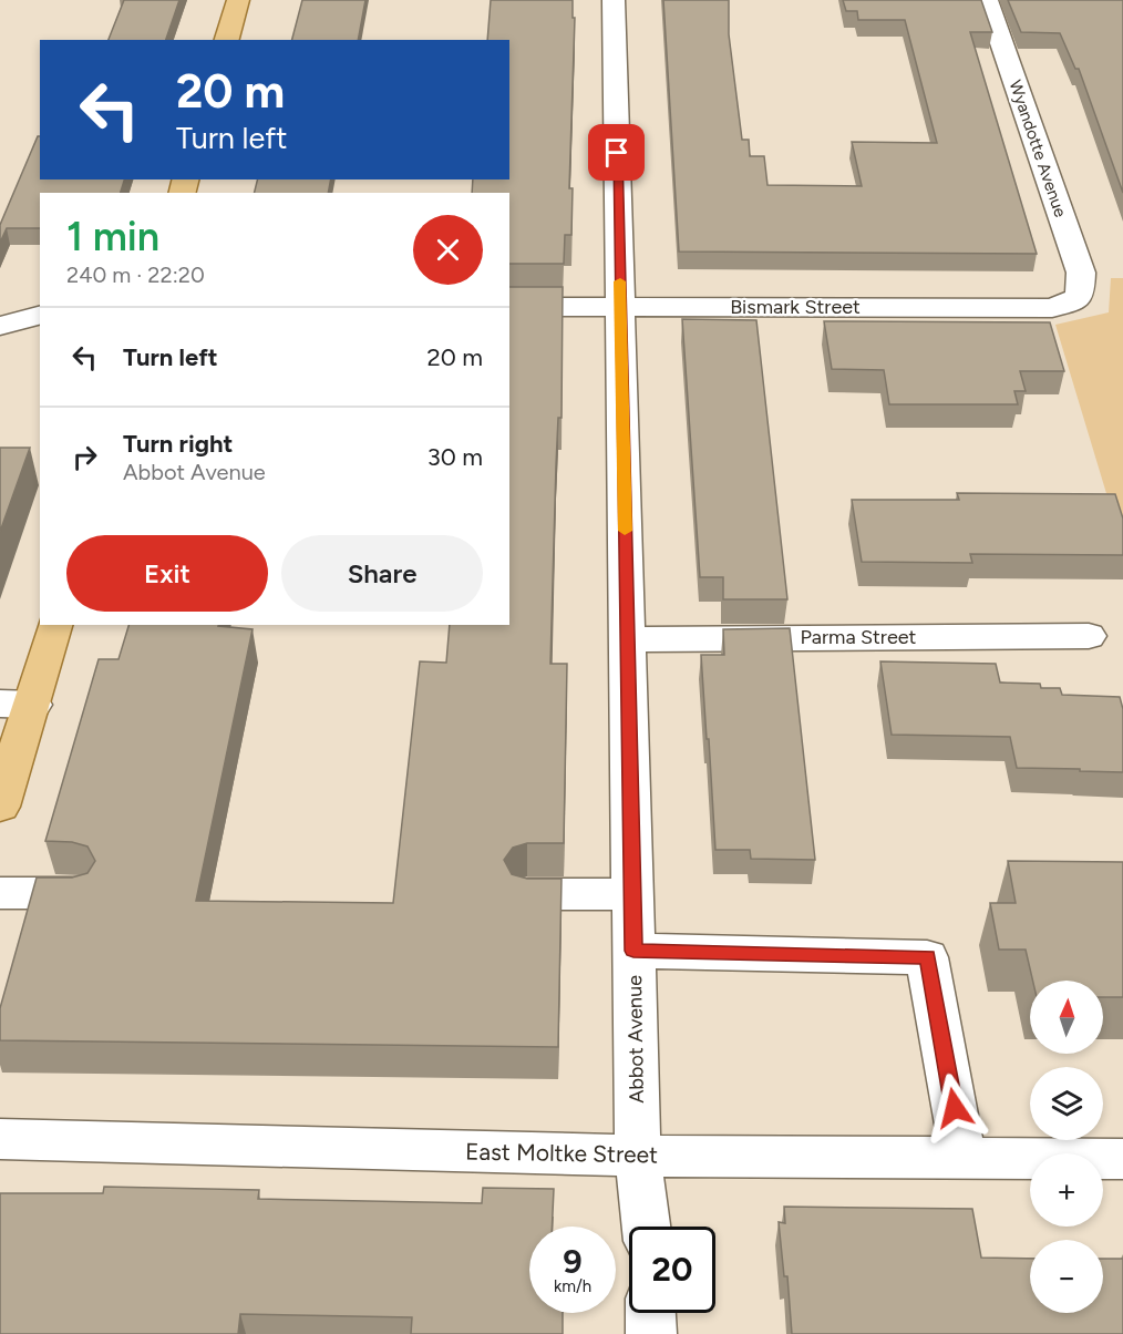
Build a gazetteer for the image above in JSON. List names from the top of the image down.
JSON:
{
  "streets": {
    "street": [
      "Wyandotte Avenue",
      "Bismark Street",
      "Parma Street",
      "Abbot Avenue",
      "East Moltke Street"
    ]
  },
  "crossings": [
    ["Wyandotte Avenue", "Bismark Street"],
    ["Bismark Street", "Abbot Avenue"],
    ["Parma Street", "Abbot Avenue"],
    ["Abbot Avenue", "East Moltke Street"]
  ],
  "north": "top",
  "page": {
    "turn": ["20 m", "Turn left"],
    "heading": ["1 min", "240 m · 22:20"],
    "list": [
      {
        "name": "Turn left",
        "value": "20 m"
      },
      {
        "name": "Turn right",
        "note": "Abbot Avenue",
        "value": "30 m"
      }
    ],
    "buttons": ["Exit", "Share"],
    "map_buttons": ["+", "−"],
    "speed": "9 km/h",
    "limit": "20"
  }
}
